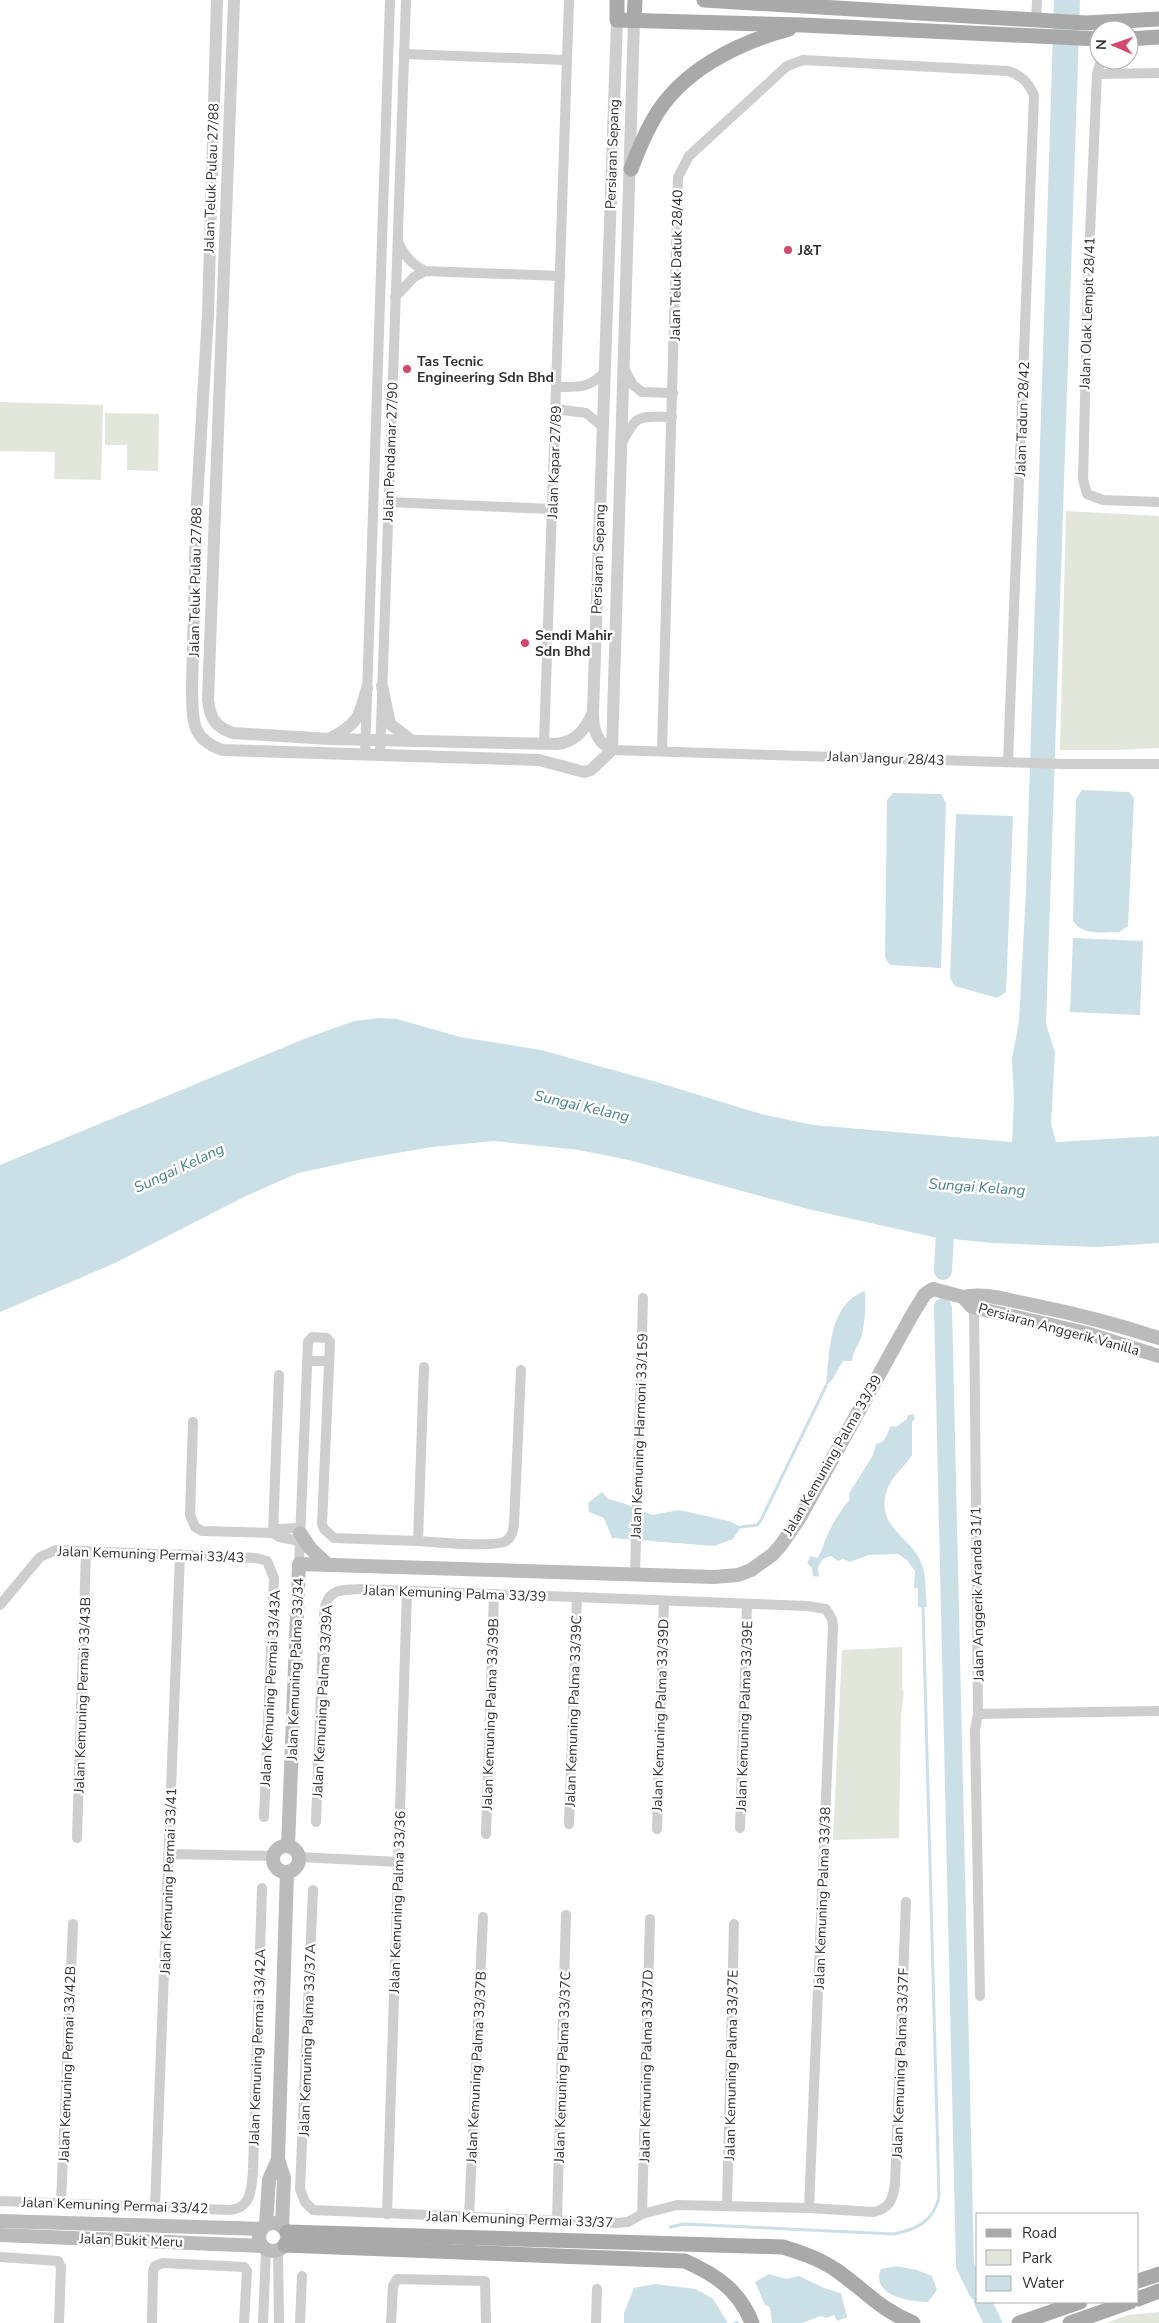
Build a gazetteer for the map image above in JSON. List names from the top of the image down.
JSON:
{
  "streets": {
    "main road": [
      "Persiaran Sepang",
      "Persiaran Anggerik Vanilla",
      "Jalan Kemuning Palma 33/39",
      "Jalan Kemuning Palma 33/34",
      "Jalan Bukit Meru"
    ],
    "street": [
      "Jalan Teluk Pulau 27/88",
      "Jalan Teluk Datuk 28/40",
      "Jalan Olak Lempit 28/41",
      "Jalan Tadun 28/42",
      "Jalan Pendamar 27/90",
      "Jalan Kapar 27/89",
      "Jalan Jangur 28/43",
      "Jalan Kemuning Harmoni 33/159",
      "Jalan Kemuning Permai 33/43",
      "Jalan Anggerik Aranda 31/1",
      "Jalan Kemuning Permai 33/43A",
      "Jalan Kemuning Permai 33/43B",
      "Jalan Kemuning Palma 33/39A",
      "Jalan Kemuning Palma 33/39C",
      "Jalan Kemuning Palma 33/39B",
      "Jalan Kemuning Palma 33/39D",
      "Jalan Kemuning Palma 33/39E",
      "Jalan Kemuning Permai 33/41",
      "Jalan Kemuning Palma 33/38",
      "Jalan Kemuning Palma 33/36",
      "Jalan Kemuning Palma 33/37A",
      "Jalan Kemuning Permai 33/42A",
      "Jalan Kemuning Palma 33/37F",
      "Jalan Kemuning Permai 33/42B",
      "Jalan Kemuning Palma 33/37E",
      "Jalan Kemuning Palma 33/37D",
      "Jalan Kemuning Palma 33/37B",
      "Jalan Kemuning Palma 33/37C",
      "Jalan Kemuning Permai 33/42",
      "Jalan Kemuning Permai 33/37"
    ]
  },
  "crossings": [
    ["Persiaran Sepang", "Jalan Teluk Pulau 27/88"],
    ["Persiaran Sepang", "Jalan Jangur 28/43"],
    ["Jalan Teluk Pulau 27/88", "Jalan Pendamar 27/90"],
    ["Jalan Teluk Pulau 27/88", "Jalan Kapar 27/89"],
    ["Jalan Teluk Pulau 27/88", "Jalan Jangur 28/43"],
    ["Jalan Teluk Datuk 28/40", "Jalan Tadun 28/42"],
    ["Jalan Teluk Datuk 28/40", "Jalan Jangur 28/43"],
    ["Jalan Tadun 28/42", "Jalan Jangur 28/43"],
    ["Persiaran Anggerik Vanilla", "Jalan Kemuning Palma 33/39"],
    ["Persiaran Anggerik Vanilla", "Jalan Anggerik Aranda 31/1"],
    ["Jalan Kemuning Harmoni 33/159", "Jalan Kemuning Palma 33/39"],
    ["Jalan Kemuning Palma 33/39", "Jalan Kemuning Palma 33/34"],
    ["Jalan Kemuning Palma 33/39", "Jalan Kemuning Palma 33/39A"],
    ["Jalan Kemuning Palma 33/39", "Jalan Kemuning Palma 33/39C"],
    ["Jalan Kemuning Palma 33/39", "Jalan Kemuning Palma 33/39B"],
    ["Jalan Kemuning Palma 33/39", "Jalan Kemuning Palma 33/39D"],
    ["Jalan Kemuning Palma 33/39", "Jalan Kemuning Palma 33/39E"],
    ["Jalan Kemuning Palma 33/39", "Jalan Kemuning Palma 33/38"],
    ["Jalan Kemuning Palma 33/39", "Jalan Kemuning Palma 33/36"],
    ["Jalan Kemuning Permai 33/43", "Jalan Kemuning Permai 33/43A"],
    ["Jalan Kemuning Permai 33/43", "Jalan Kemuning Permai 33/43B"],
    ["Jalan Kemuning Permai 33/43", "Jalan Kemuning Permai 33/41"],
    ["Jalan Kemuning Permai 33/41", "Jalan Kemuning Permai 33/42"],
    ["Jalan Kemuning Palma 33/38", "Jalan Kemuning Permai 33/37"],
    ["Jalan Kemuning Palma 33/36", "Jalan Kemuning Permai 33/37"],
    ["Jalan Kemuning Palma 33/37A", "Jalan Kemuning Permai 33/37"],
    ["Jalan Kemuning Permai 33/42A", "Jalan Kemuning Permai 33/42"],
    ["Jalan Kemuning Palma 33/37F", "Jalan Kemuning Permai 33/37"],
    ["Jalan Kemuning Permai 33/42B", "Jalan Kemuning Permai 33/42"],
    ["Jalan Kemuning Palma 33/37E", "Jalan Kemuning Permai 33/37"],
    ["Jalan Kemuning Palma 33/37D", "Jalan Kemuning Permai 33/37"],
    ["Jalan Kemuning Palma 33/37B", "Jalan Kemuning Permai 33/37"],
    ["Jalan Kemuning Palma 33/37C", "Jalan Kemuning Permai 33/37"]
  ],
  "water": ["Sungai Kelang"],
  "places": ["J&T", "Tas Tecnic Engineering Sdn Bhd", "Sendi Mahir Sdn Bhd"],
  "legend": ["Road", "Park", "Water"],
  "north": "left"
}
